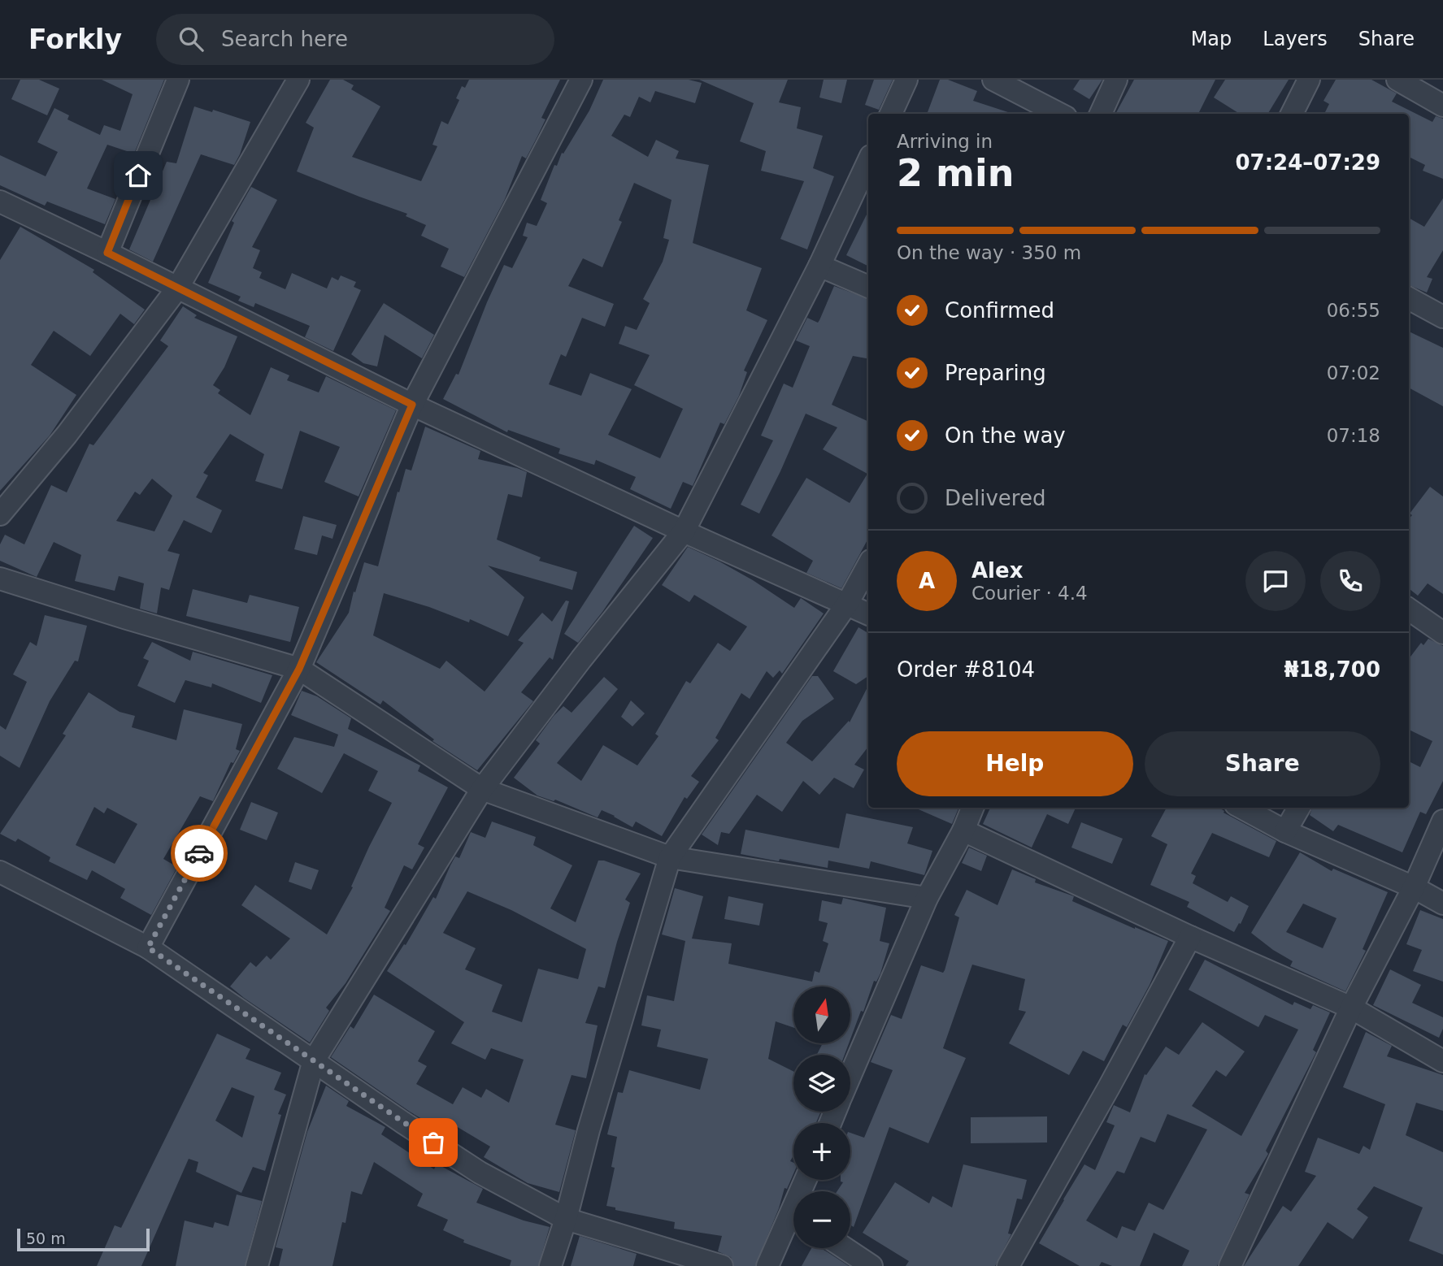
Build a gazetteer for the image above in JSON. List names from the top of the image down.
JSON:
{
  "scale_bar": "50 m",
  "north": "top",
  "page": {
    "header": "Forkly",
    "search": "Search here",
    "nav": ["Map", "Layers", "Share"],
    "heading": ["2 min", "Arriving in", "07:24–07:29"],
    "panel": [
      "Alex",
      "Courier · 4.4",
      "Order #8104",
      "₦18,700"
    ],
    "bar": "On the way · 350 m",
    "list": [
      ["Confirmed", "06:55"],
      ["Preparing", "07:02"],
      ["On the way", "07:18"],
      "Delivered"
    ],
    "round": "A",
    "buttons": ["Help", "Share"],
    "map_buttons": ["+", "−"],
    "scale": "50 m"
  }
}
